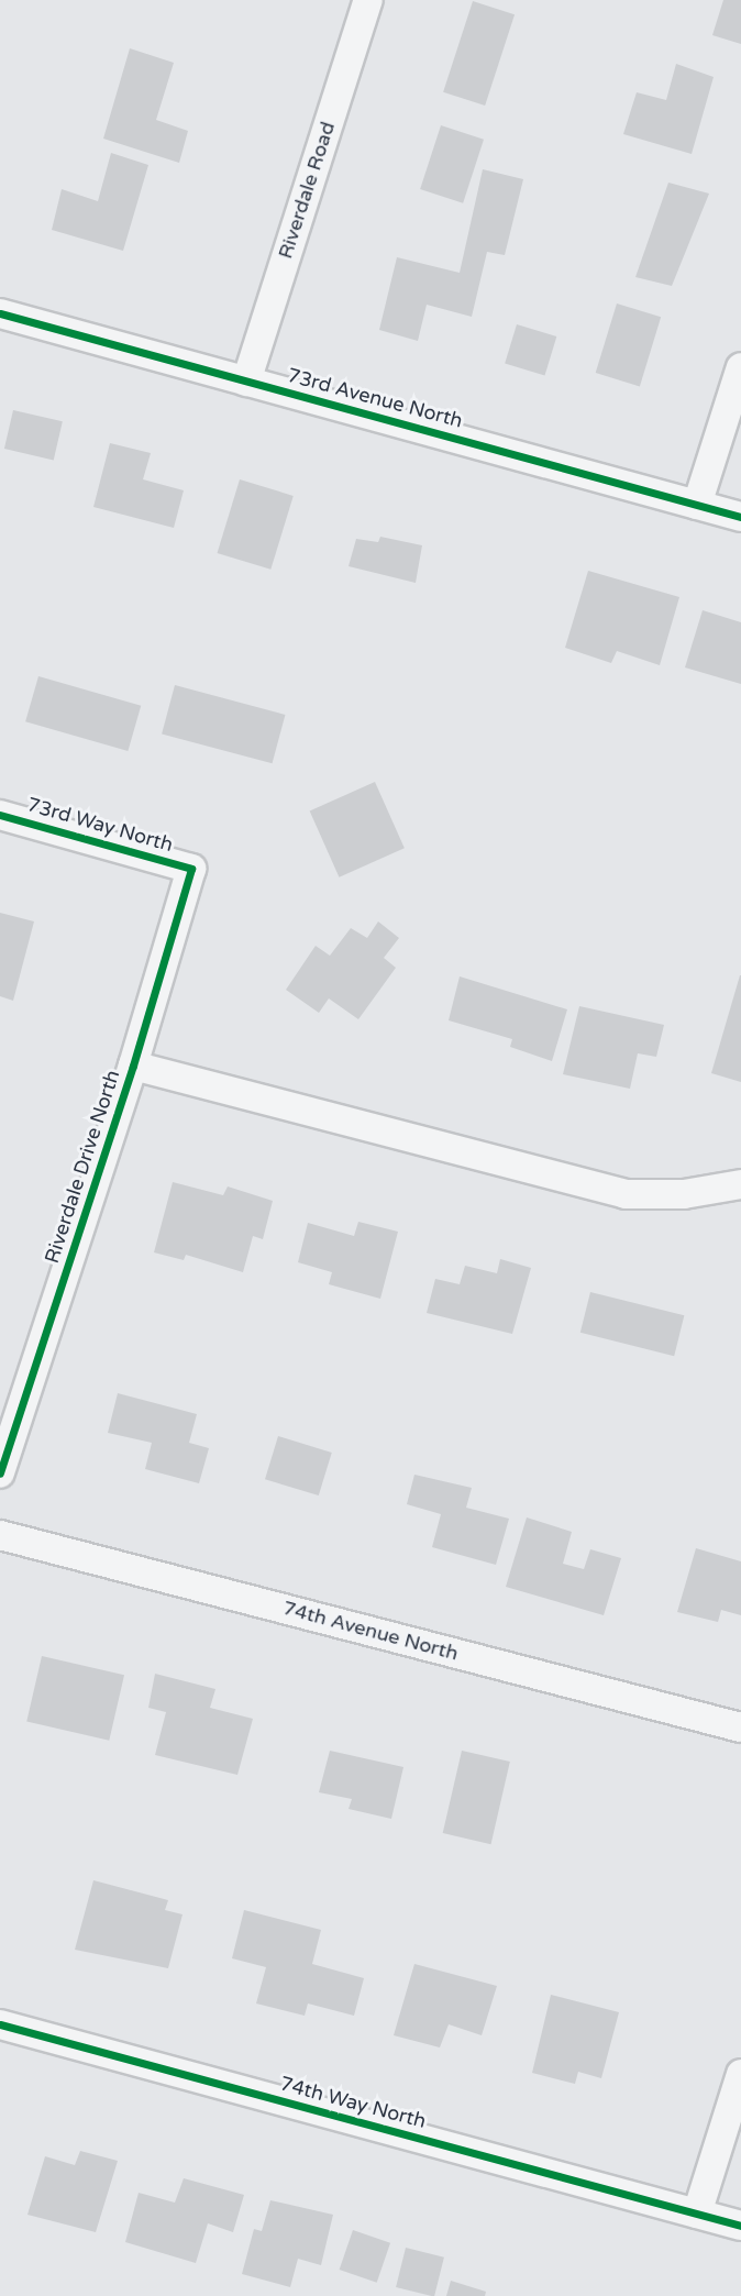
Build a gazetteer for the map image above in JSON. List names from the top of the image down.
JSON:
{
  "streets": {
    "street": [
      "Riverdale Road",
      "73rd Avenue North",
      "73rd Way North",
      "Riverdale Drive North",
      "74th Avenue North",
      "74th Way North"
    ]
  },
  "crossings": [
    ["Riverdale Road", "73rd Avenue North"],
    ["73rd Way North", "Riverdale Drive North"]
  ]
}
